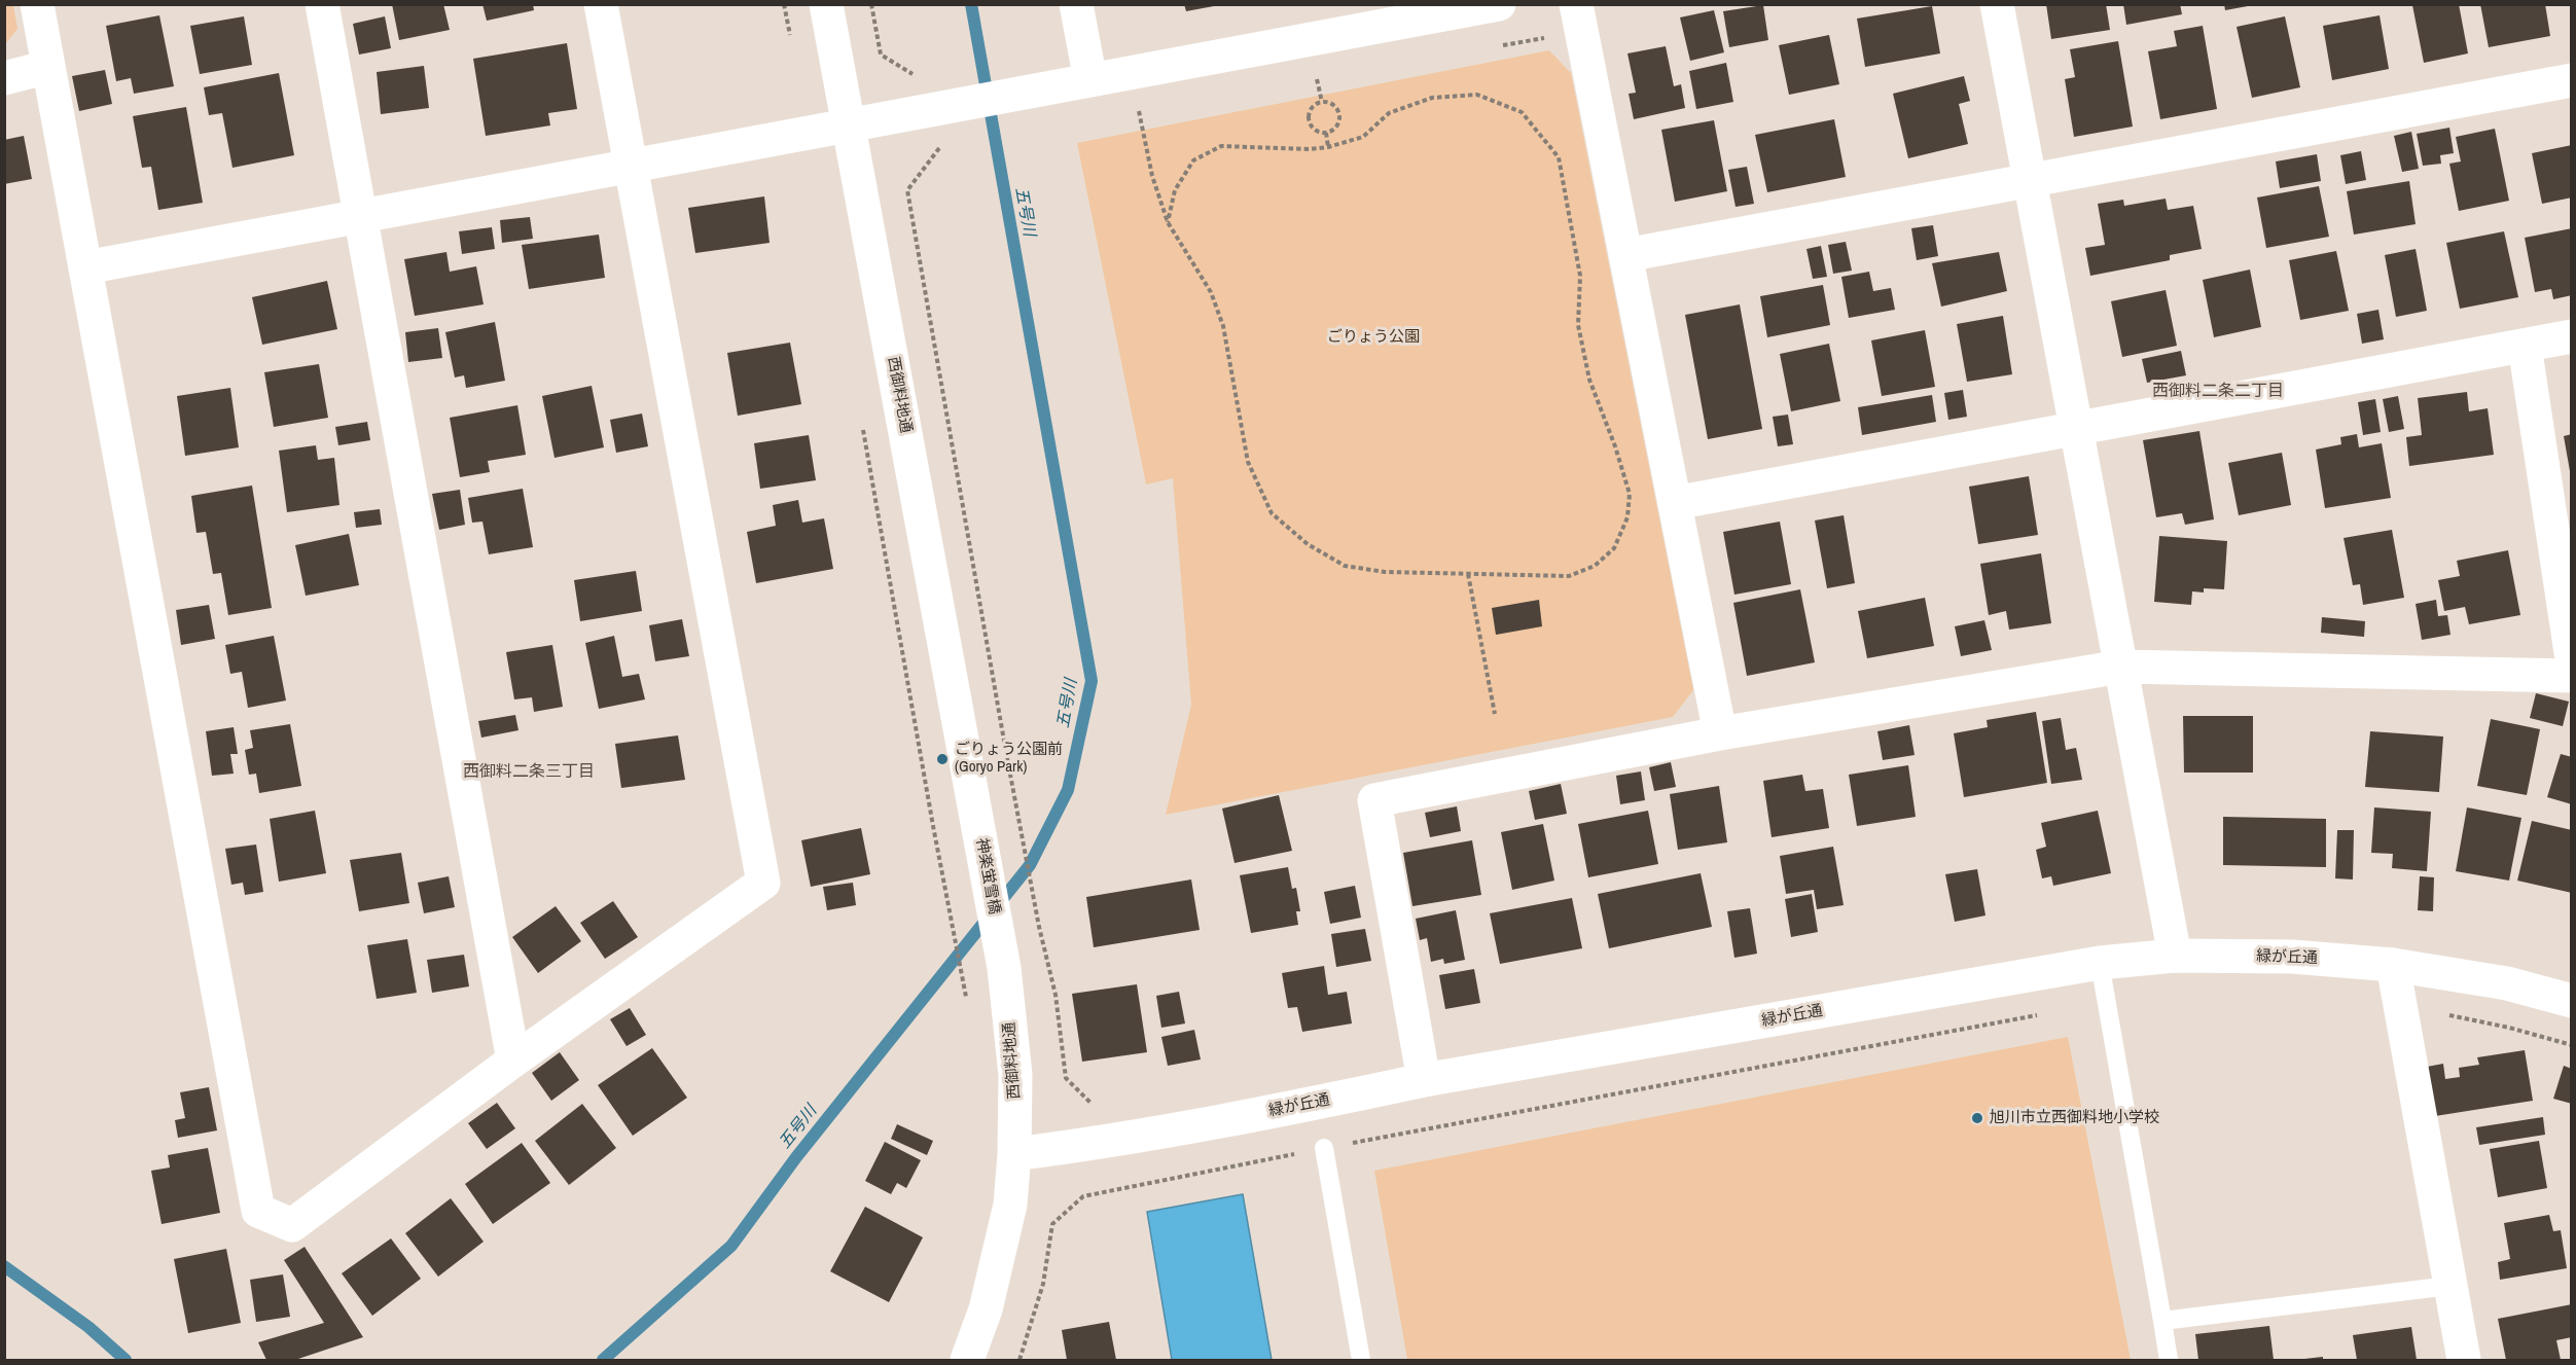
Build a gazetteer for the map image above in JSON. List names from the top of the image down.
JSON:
{
  "streets": {
    "street": ["西御料地通", "神楽蛍雪橋", "緑が丘通"]
  },
  "crossings": [
    ["西御料地通", "神楽蛍雪橋"],
    ["西御料地通", "緑が丘通"]
  ],
  "districts": ["西御料二条二丁目", "西御料二条三丁目"],
  "water": ["五号川"],
  "parks": ["ごりょう公園"],
  "places": ["ごりょう公園前 (Goryo Park)", "旭川市立西御料地小学校"]
}
